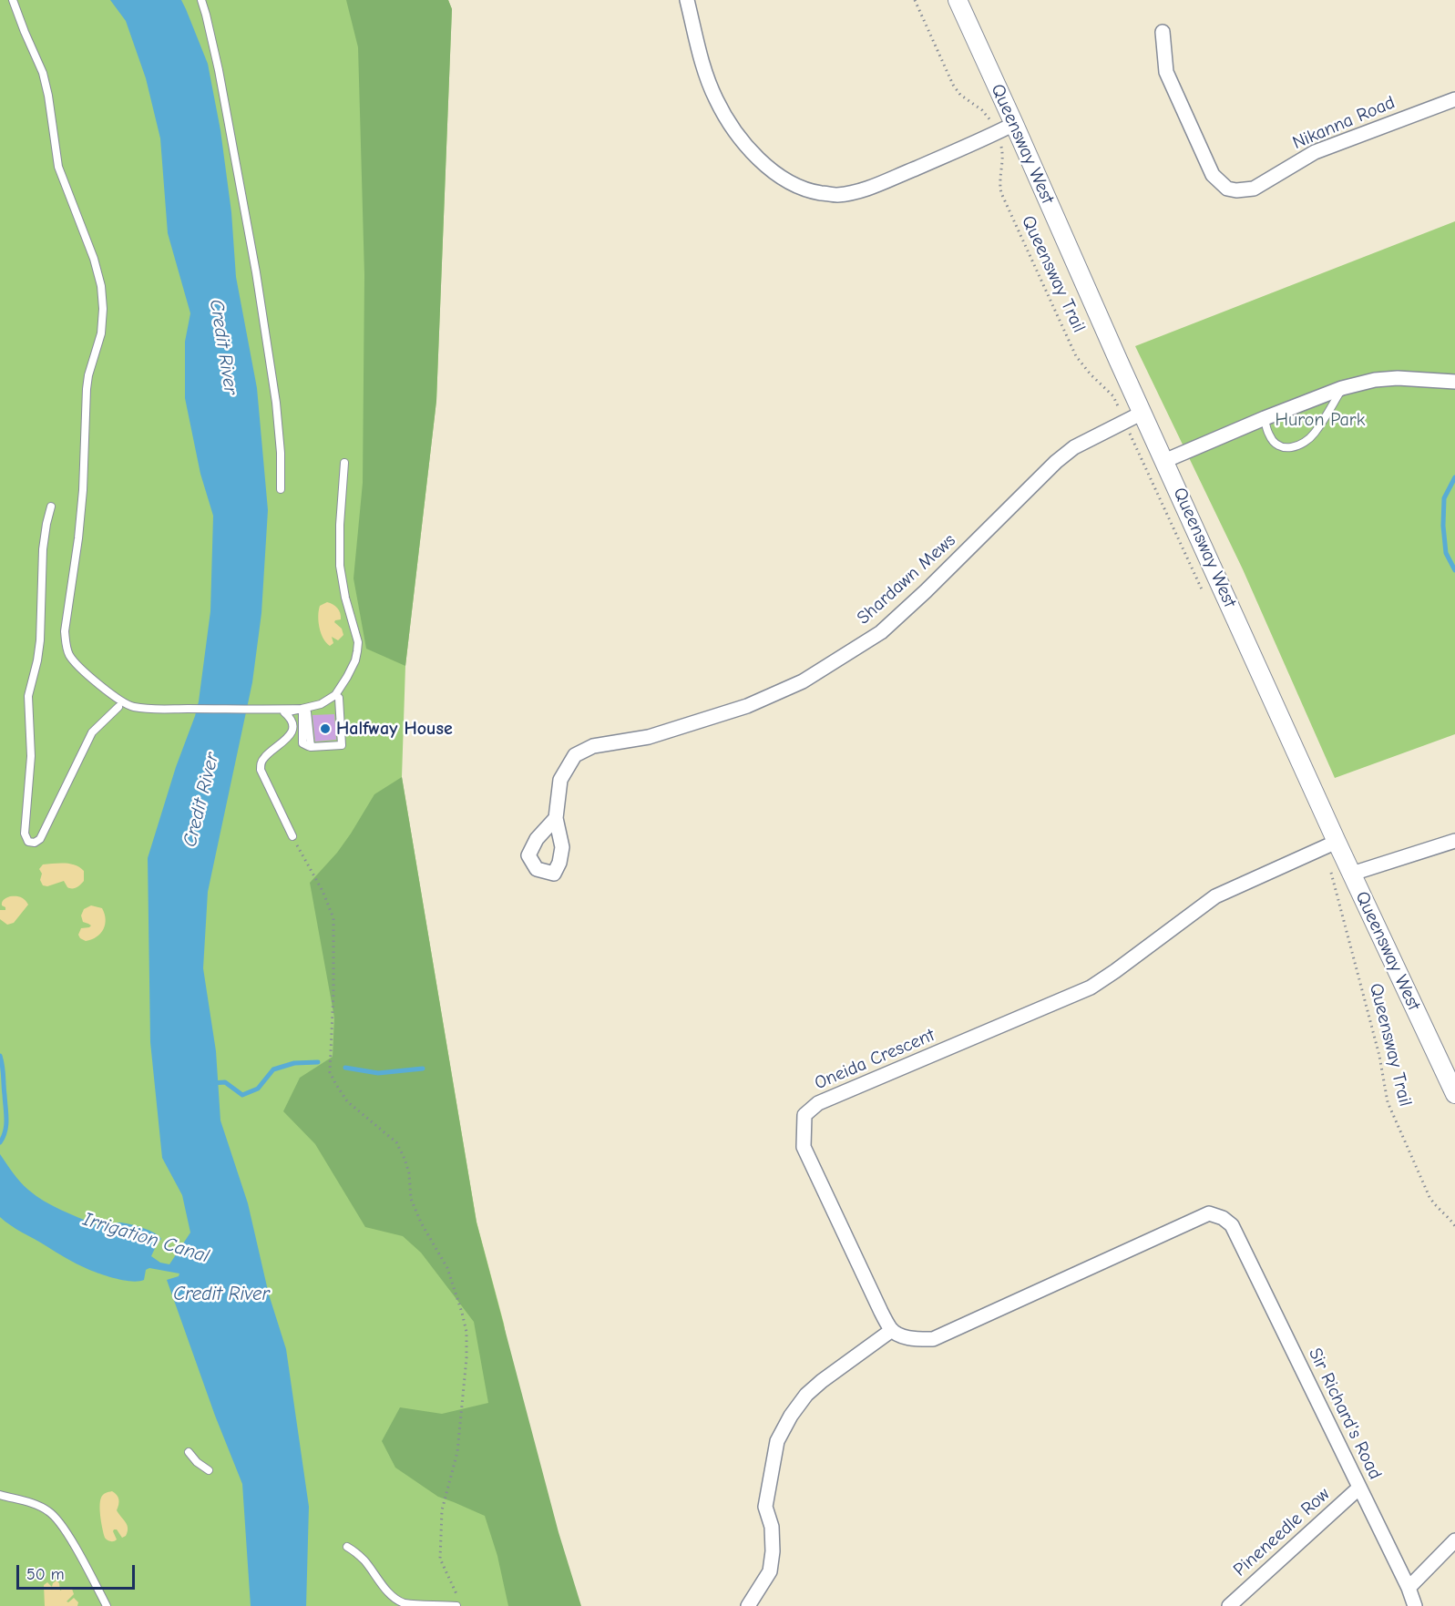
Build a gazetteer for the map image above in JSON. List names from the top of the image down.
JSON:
{
  "streets": {
    "street": [
      "Nikanna Road",
      "Queensway West",
      "Shardawn Mews",
      "Oneida Crescent",
      "Sir Richard's Road",
      "Pineneedle Row"
    ],
    "path": ["Queensway Trail"]
  },
  "crossings": [
    ["Queensway West", "Shardawn Mews"],
    ["Queensway West", "Oneida Crescent"],
    ["Oneida Crescent", "Sir Richard's Road"],
    ["Sir Richard's Road", "Pineneedle Row"]
  ],
  "water": ["Credit River", "Irrigation Canal"],
  "parks": ["Huron Park"],
  "places": ["Halfway House"],
  "scale_bar": "50 m"
}
